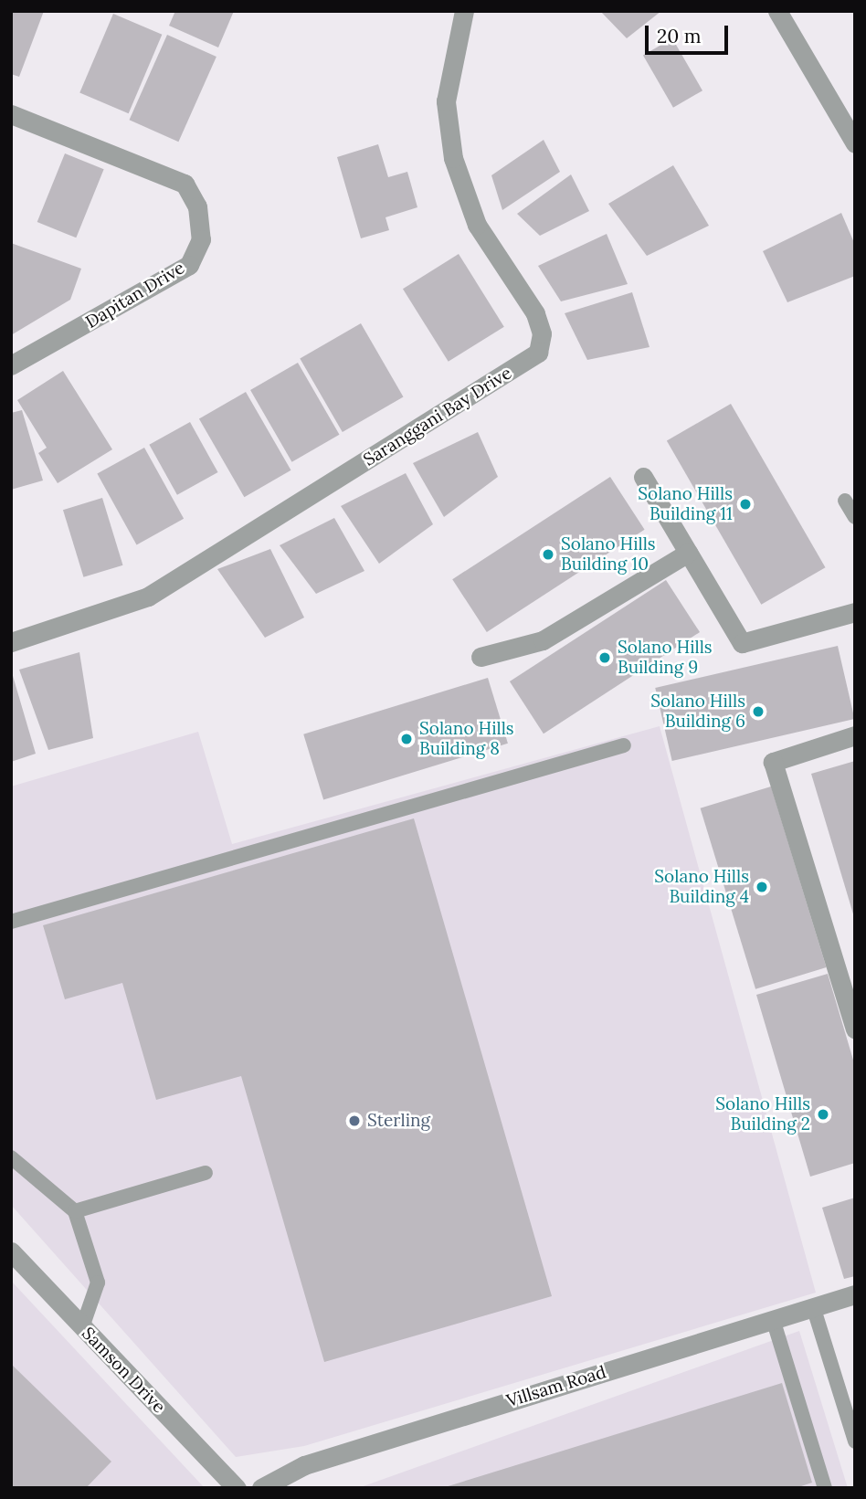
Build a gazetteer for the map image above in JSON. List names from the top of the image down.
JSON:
{
  "streets": {
    "street": [
      "Dapitan Drive",
      "Saranggani Bay Drive",
      "Samson Drive",
      "Villsam Road"
    ]
  },
  "places": [
    "Solano Hills Building 11",
    "Solano Hills Building 10",
    "Solano Hills Building 9",
    "Solano Hills Building 6",
    "Solano Hills Building 8",
    "Solano Hills Building 4",
    "Solano Hills Building 2",
    "Sterling"
  ],
  "scale_bar": "20 m"
}
